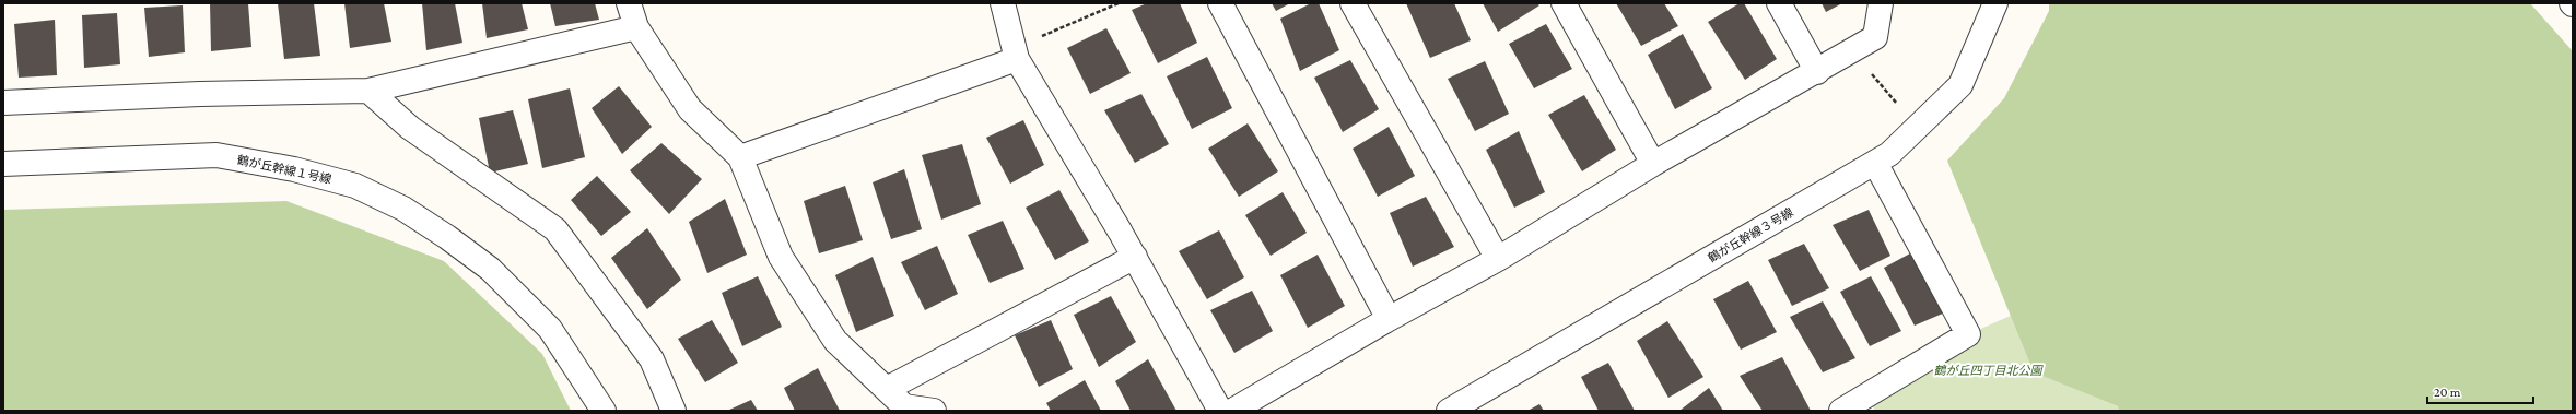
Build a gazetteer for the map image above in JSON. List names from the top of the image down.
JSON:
{
  "streets": {
    "street": ["鶴が丘幹線１号線", "鶴が丘幹線３号線"]
  },
  "parks": ["鶴が丘四丁目北公園"],
  "scale_bar": "20 m"
}
